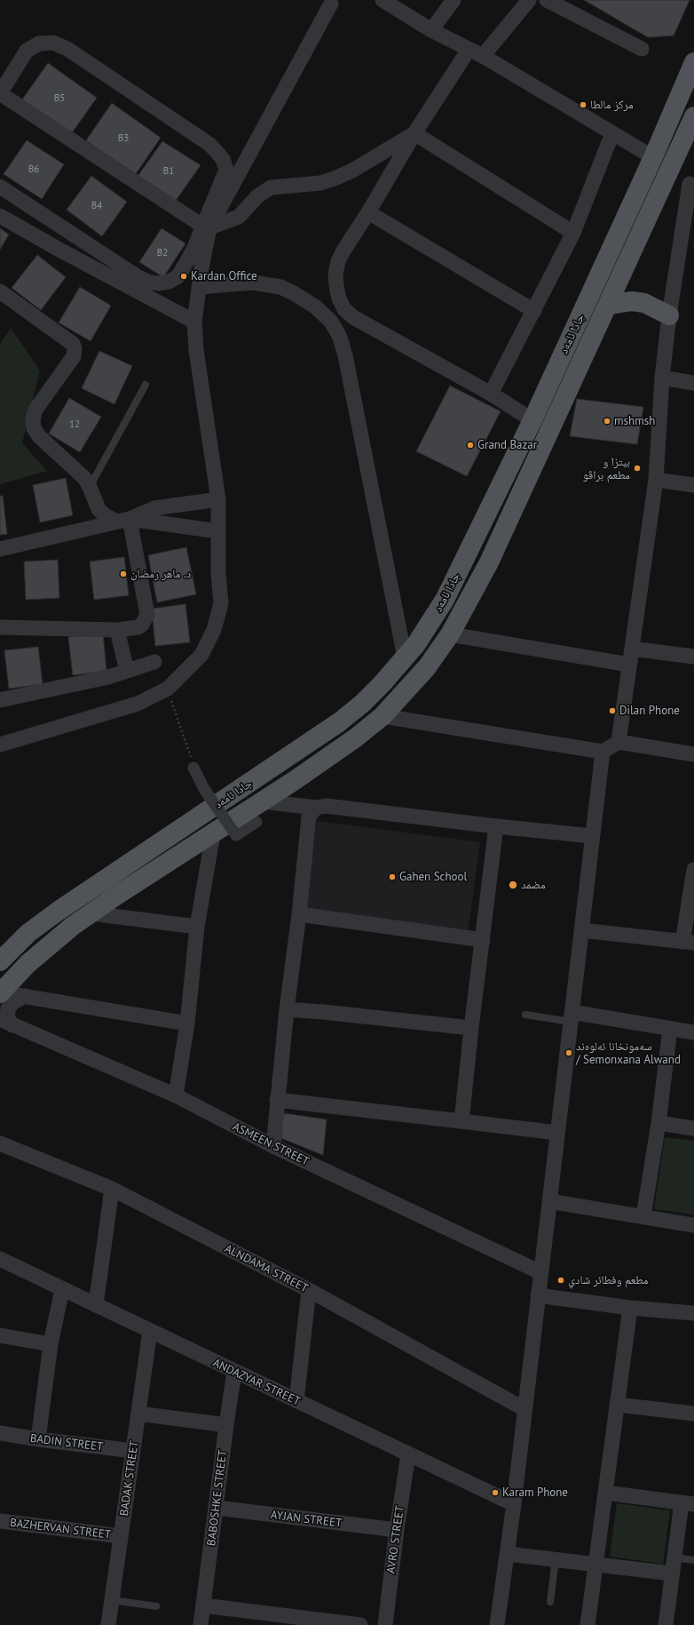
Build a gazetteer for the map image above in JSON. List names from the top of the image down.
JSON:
{
  "streets": {
    "main road": ["جادا ئامەد"],
    "street": [
      "ASMEEN STREET",
      "ALNDAMA STREET",
      "ANDAZYAR STREET",
      "BADIN STREET",
      "BADAK STREET",
      "BABOSHKE STREET",
      "AYJAN STREET",
      "BAZHERVAN STREET",
      "AVRO STREET"
    ]
  },
  "crossings": [
    ["ANDAZYAR STREET", "BADAK STREET"],
    ["ANDAZYAR STREET", "BABOSHKE STREET"],
    ["ANDAZYAR STREET", "AVRO STREET"],
    ["BADIN STREET", "BADAK STREET"],
    ["BADAK STREET", "BAZHERVAN STREET"],
    ["BABOSHKE STREET", "AYJAN STREET"],
    ["AYJAN STREET", "AVRO STREET"]
  ],
  "places": [
    "مركز مالطا",
    "Kardan Office",
    "mshmsh",
    "Grand Bazar",
    "بيتزا و مطعم براڤو",
    "د. ماهر رمضان",
    "Dilan Phone",
    "Gahen School",
    "مضمد",
    "سەمونخانا ئەلوەند / Semonxana Alwand",
    "مطعم وفطائر شادي",
    "Karam Phone"
  ],
  "house_numbers": [
    "B5",
    "B3",
    "B6",
    "B1",
    "B4",
    "B2",
    "12"
  ]
}
